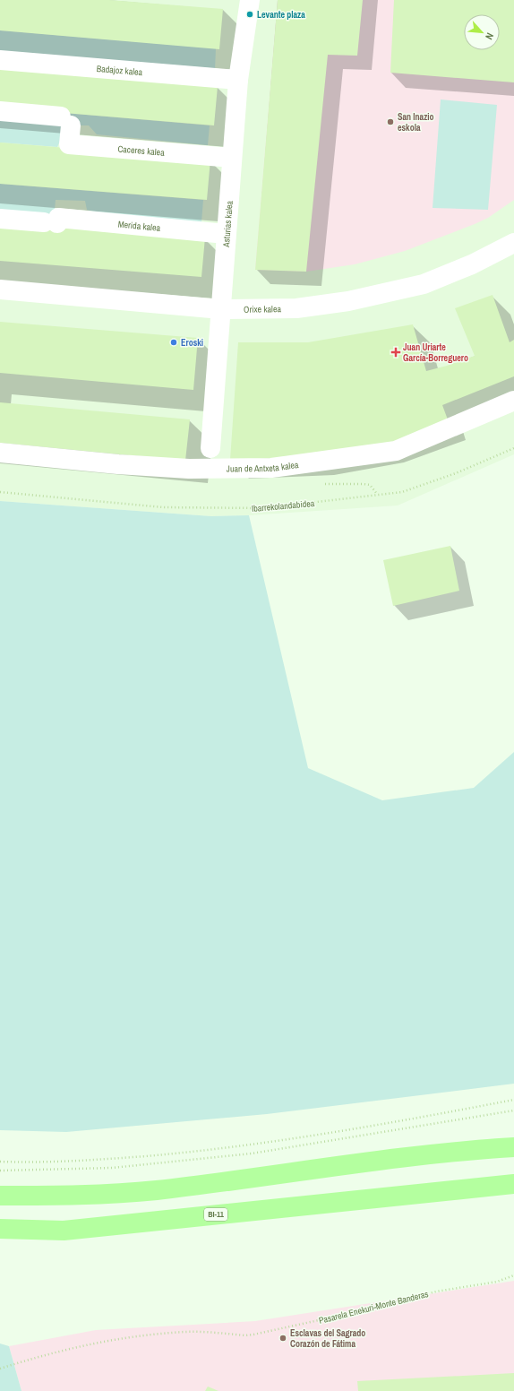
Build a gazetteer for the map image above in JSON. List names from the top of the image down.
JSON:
{
  "streets": {
    "main road": ["BI-11"],
    "street": [
      "Badajoz kalea",
      "Caceres kalea",
      "Asturias kalea",
      "Merida kalea",
      "Orixe kalea",
      "Juan de Antxeta kalea"
    ],
    "path": ["Ibarrekolandabidea", "Pasarela Enekuri-Monte Banderas"]
  },
  "crossings": [
    ["Badajoz kalea", "Asturias kalea"],
    ["Caceres kalea", "Asturias kalea"],
    ["Asturias kalea", "Merida kalea"],
    ["Asturias kalea", "Orixe kalea"]
  ],
  "places": {
    "other": [
      "Levante plaza",
      "San Inazio eskola",
      "Eroski",
      "Esclavas del Sagrado Corazón de Fátima"
    ],
    "health": ["Juan Uriarte García-Borreguero"]
  },
  "north": "bottom right"
}
